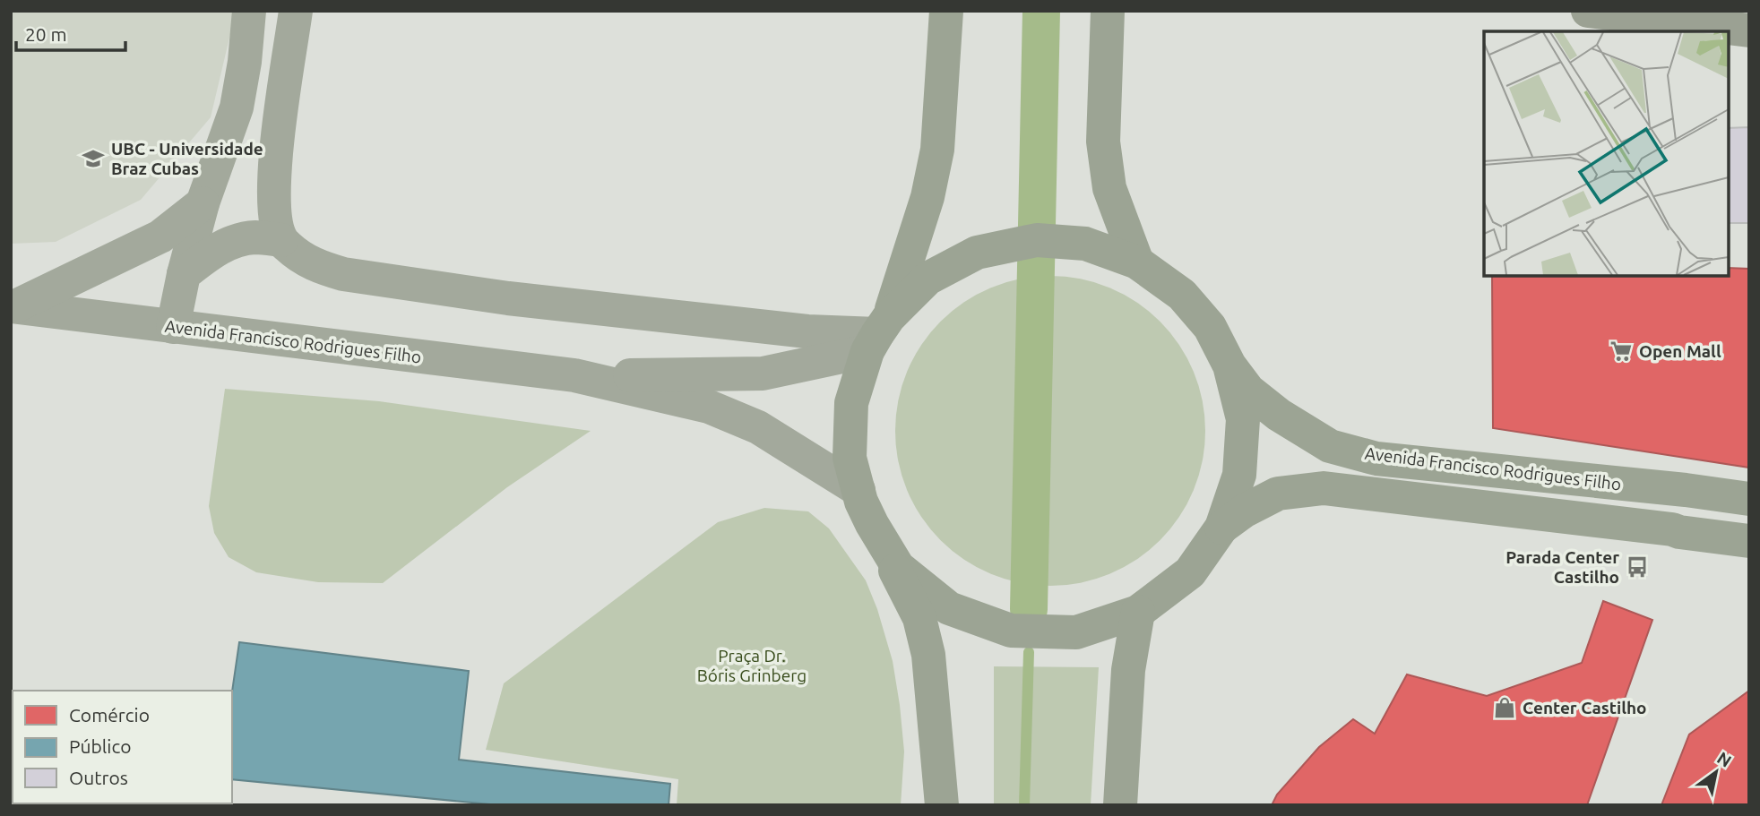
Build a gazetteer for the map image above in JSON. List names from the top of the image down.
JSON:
{
  "streets": {
    "main road": ["Avenida Francisco Rodrigues Filho"]
  },
  "parks": ["Praça Dr. Bóris Grinberg"],
  "places": {
    "school or university": ["UBC - Universidade Braz Cubas"],
    "supermarket": ["Open Mall"],
    "bus stop": ["Parada Center Castilho"],
    "shop": ["Center Castilho"]
  },
  "legend": ["Comércio", "Público", "Outros"],
  "scale_bar": "20 m",
  "north": "top right"
}
